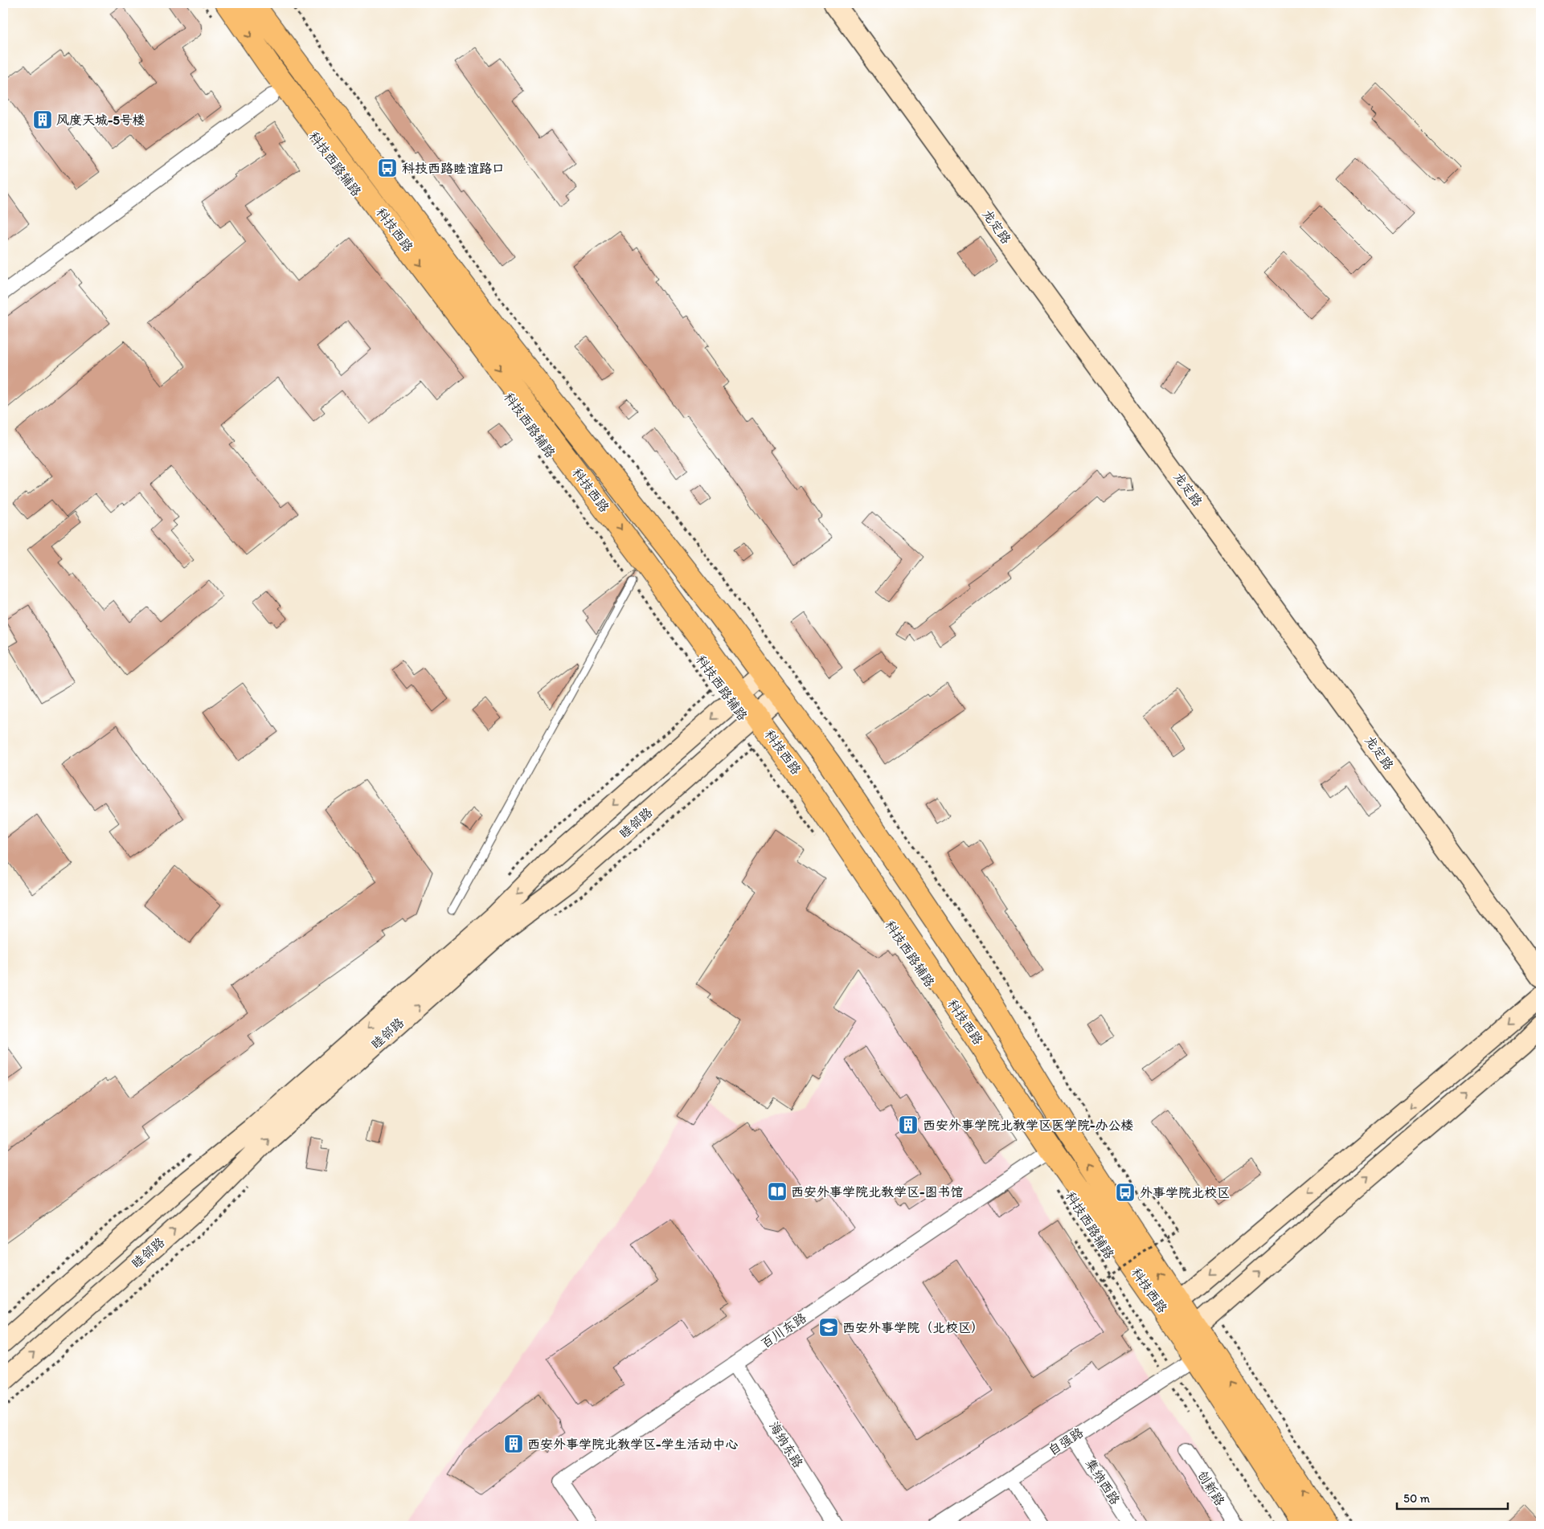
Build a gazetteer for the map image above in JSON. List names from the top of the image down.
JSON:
{
  "streets": {
    "main road": ["科技西路"],
    "street": [
      "龙定路",
      "睦邻路",
      "百川东路",
      "自强路",
      "海纳东路",
      "集纳西路",
      "创新路"
    ],
    "path": ["科技西路辅路"]
  },
  "crossings": [
    ["科技西路辅路", "睦邻路"],
    ["科技西路辅路", "自强路"],
    ["科技西路", "睦邻路"],
    ["科技西路", "百川东路"],
    ["科技西路", "自强路"],
    ["百川东路", "海纳东路"],
    ["自强路", "集纳西路"]
  ],
  "places": {
    "building": ["风度天城-5号楼", "西安外事学院北教学区医学院-办公楼", "西安外事学院北教学区-学生活动中心"],
    "bus stop": ["科技西路睦谊路口", "外事学院北校区"],
    "library": ["西安外事学院北教学区-图书馆"],
    "school or university": ["西安外事学院（北校区）"]
  },
  "scale_bar": "50 m"
}
